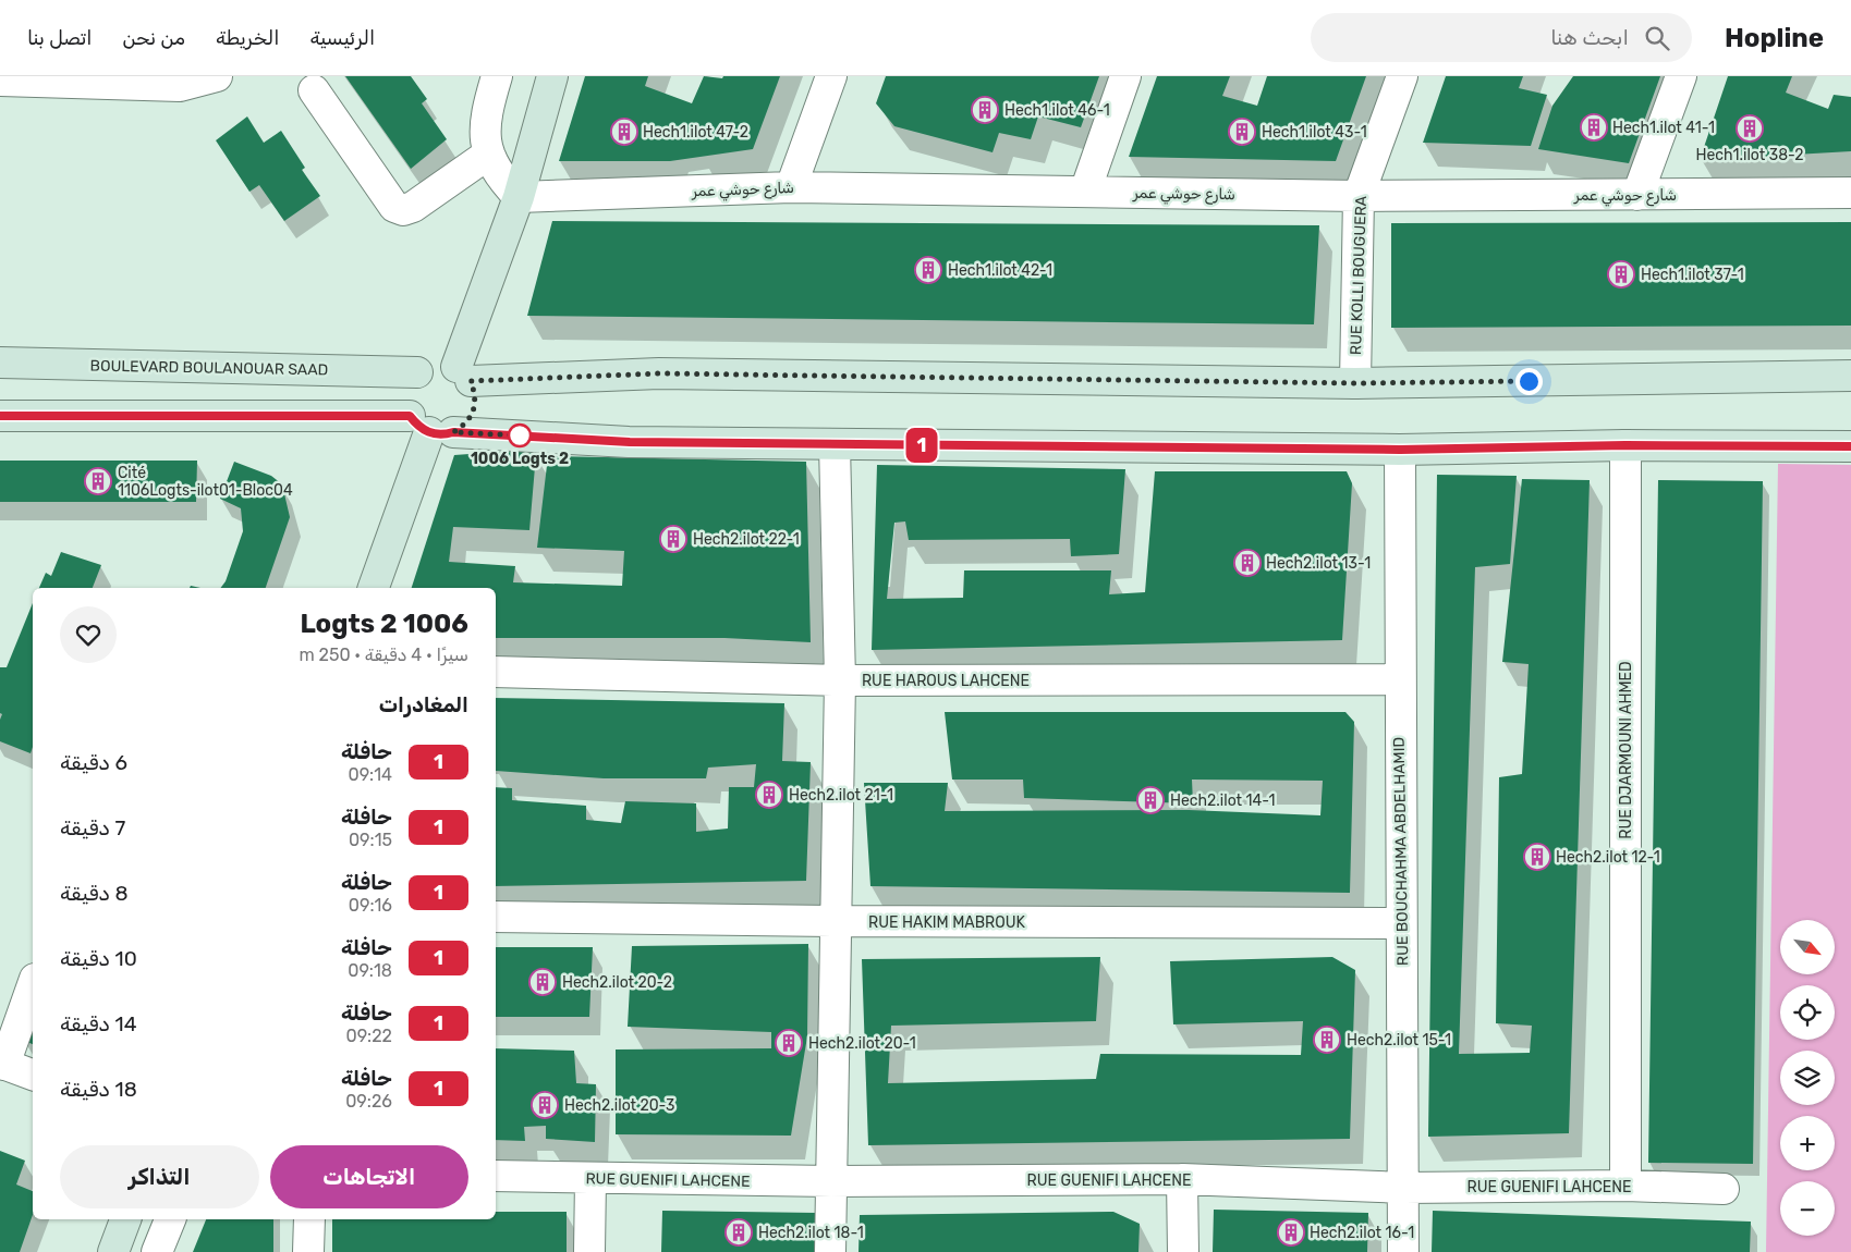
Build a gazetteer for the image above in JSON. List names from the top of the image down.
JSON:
{
  "streets": {
    "main road": ["BOULEVARD BOULANOUAR SAAD"],
    "street": [
      "شارع حوشي عمر",
      "RUE KOLLI BOUGUERA",
      "RUE HAROUS LAHCENE",
      "RUE DJARMOUNI AHMED",
      "RUE BOUCHAHMA ABDELHAMID",
      "RUE HAKIM MABROUK",
      "RUE GUENIFI LAHCENE"
    ]
  },
  "crossings": [
    ["شارع حوشي عمر", "RUE KOLLI BOUGUERA"],
    ["RUE HAROUS LAHCENE", "RUE BOUCHAHMA ABDELHAMID"],
    ["RUE DJARMOUNI AHMED", "RUE GUENIFI LAHCENE"],
    ["RUE BOUCHAHMA ABDELHAMID", "RUE HAKIM MABROUK"],
    ["RUE BOUCHAHMA ABDELHAMID", "RUE GUENIFI LAHCENE"]
  ],
  "places": {
    "building": [
      "Hech1.ilot 46-1",
      "Hech1.ilot 41-1",
      "Hech1.ilot 38-2",
      "Hech1.ilot 47-2",
      "Hech1.ilot 43-1",
      "Hech1.ilot 42-1",
      "Hech1.ilot 37-1",
      "Cité 1106Logts-ilot01-Bloc04",
      "Hech2.ilot 22-1",
      "Hech2.ilot 13-1",
      "Hech2.ilot 21-1",
      "Hech2.ilot 14-1",
      "Hech2.ilot 12-1",
      "Hech2.ilot 20-2",
      "Hech2.ilot 15-1",
      "Hech2.ilot 20-1",
      "Hech2.ilot 20-3",
      "Hech2.ilot 18-1",
      "Hech2.ilot 16-1"
    ],
    "other": ["1006 Logts 2"]
  },
  "lines": ["bus line 1"],
  "north": "bottom right",
  "page": {
    "header": "Hopline",
    "search": "ابحث هنا",
    "nav": [
      "الرئيسية",
      "الخريطة",
      "من نحن",
      "اتصل بنا"
    ],
    "on_map": "1",
    "heading": [
      ["1006 Logts 2", "سيرًا · 4 دقيقة · 250 m"],
      "المغادرات"
    ],
    "list": [
      {
        "mark": "1",
        "name": "حافلة",
        "note": "09:14",
        "value": "6 دقيقة"
      },
      {
        "mark": "1",
        "name": "حافلة",
        "note": "09:15",
        "value": "7 دقيقة"
      },
      {
        "mark": "1",
        "name": "حافلة",
        "note": "09:16",
        "value": "8 دقيقة"
      },
      {
        "mark": "1",
        "name": "حافلة",
        "note": "09:18",
        "value": "10 دقيقة"
      },
      {
        "mark": "1",
        "name": "حافلة",
        "note": "09:22",
        "value": "14 دقيقة"
      },
      {
        "mark": "1",
        "name": "حافلة",
        "note": "09:26",
        "value": "18 دقيقة"
      }
    ],
    "map_buttons": ["+", "−"],
    "buttons": ["الاتجاهات", "التذاكر"]
  }
}
